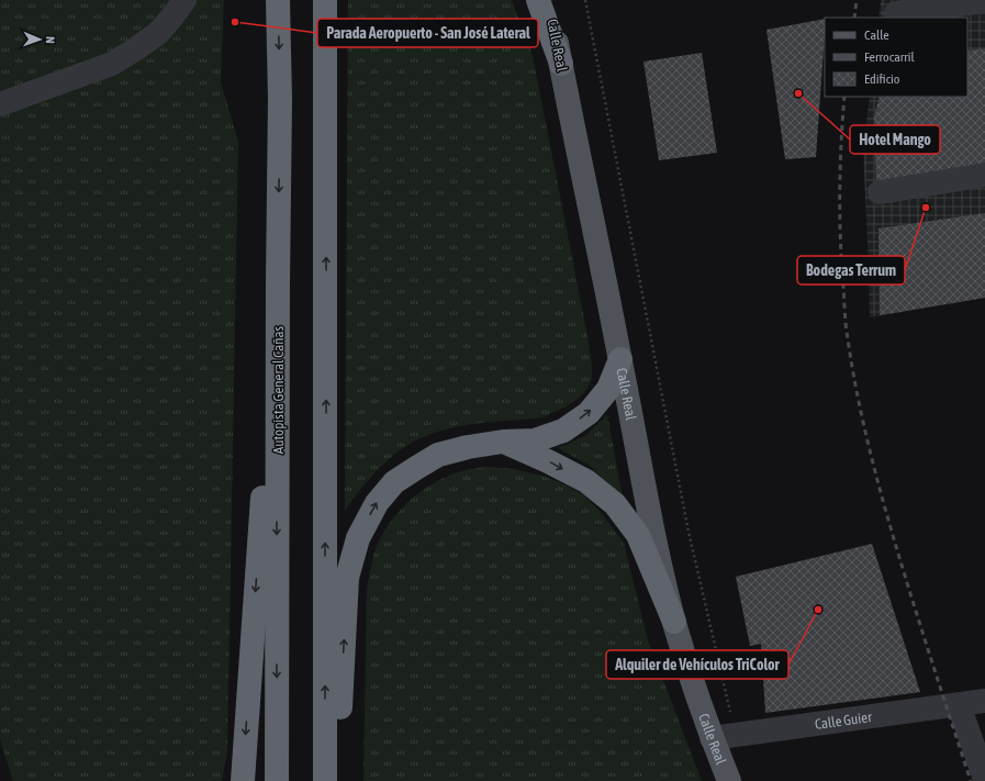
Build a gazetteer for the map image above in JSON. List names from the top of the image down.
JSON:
{
  "streets": {
    "highway": ["Autopista General Cañas"],
    "main road": ["Calle Real"],
    "street": ["Calle Guier"]
  },
  "crossings": [
    ["Calle Real", "Calle Guier"]
  ],
  "places": [
    "Parada Aeropuerto - San José Lateral",
    "Hotel Mango",
    "Bodegas Terrum",
    "Alquiler de Vehículos TriColor"
  ],
  "legend": ["Calle", "Ferrocarril", "Edificio"],
  "north": "right"
}
